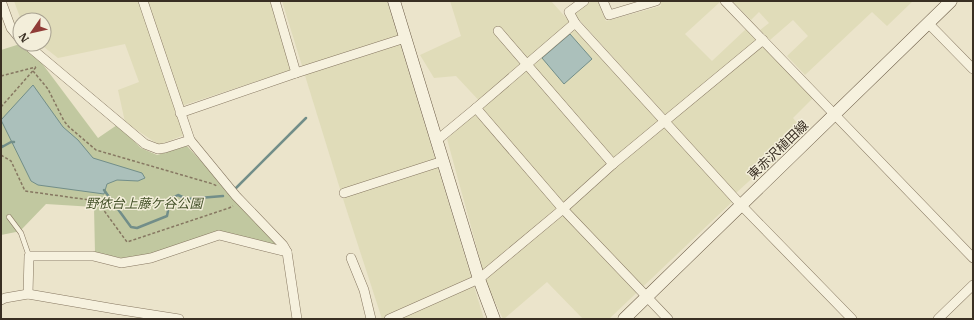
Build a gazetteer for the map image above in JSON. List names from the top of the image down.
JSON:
{
  "streets": {
    "main road": ["東赤沢植田線"]
  },
  "parks": ["野依台上藤ケ谷公園"],
  "north": "bottom left"
}
